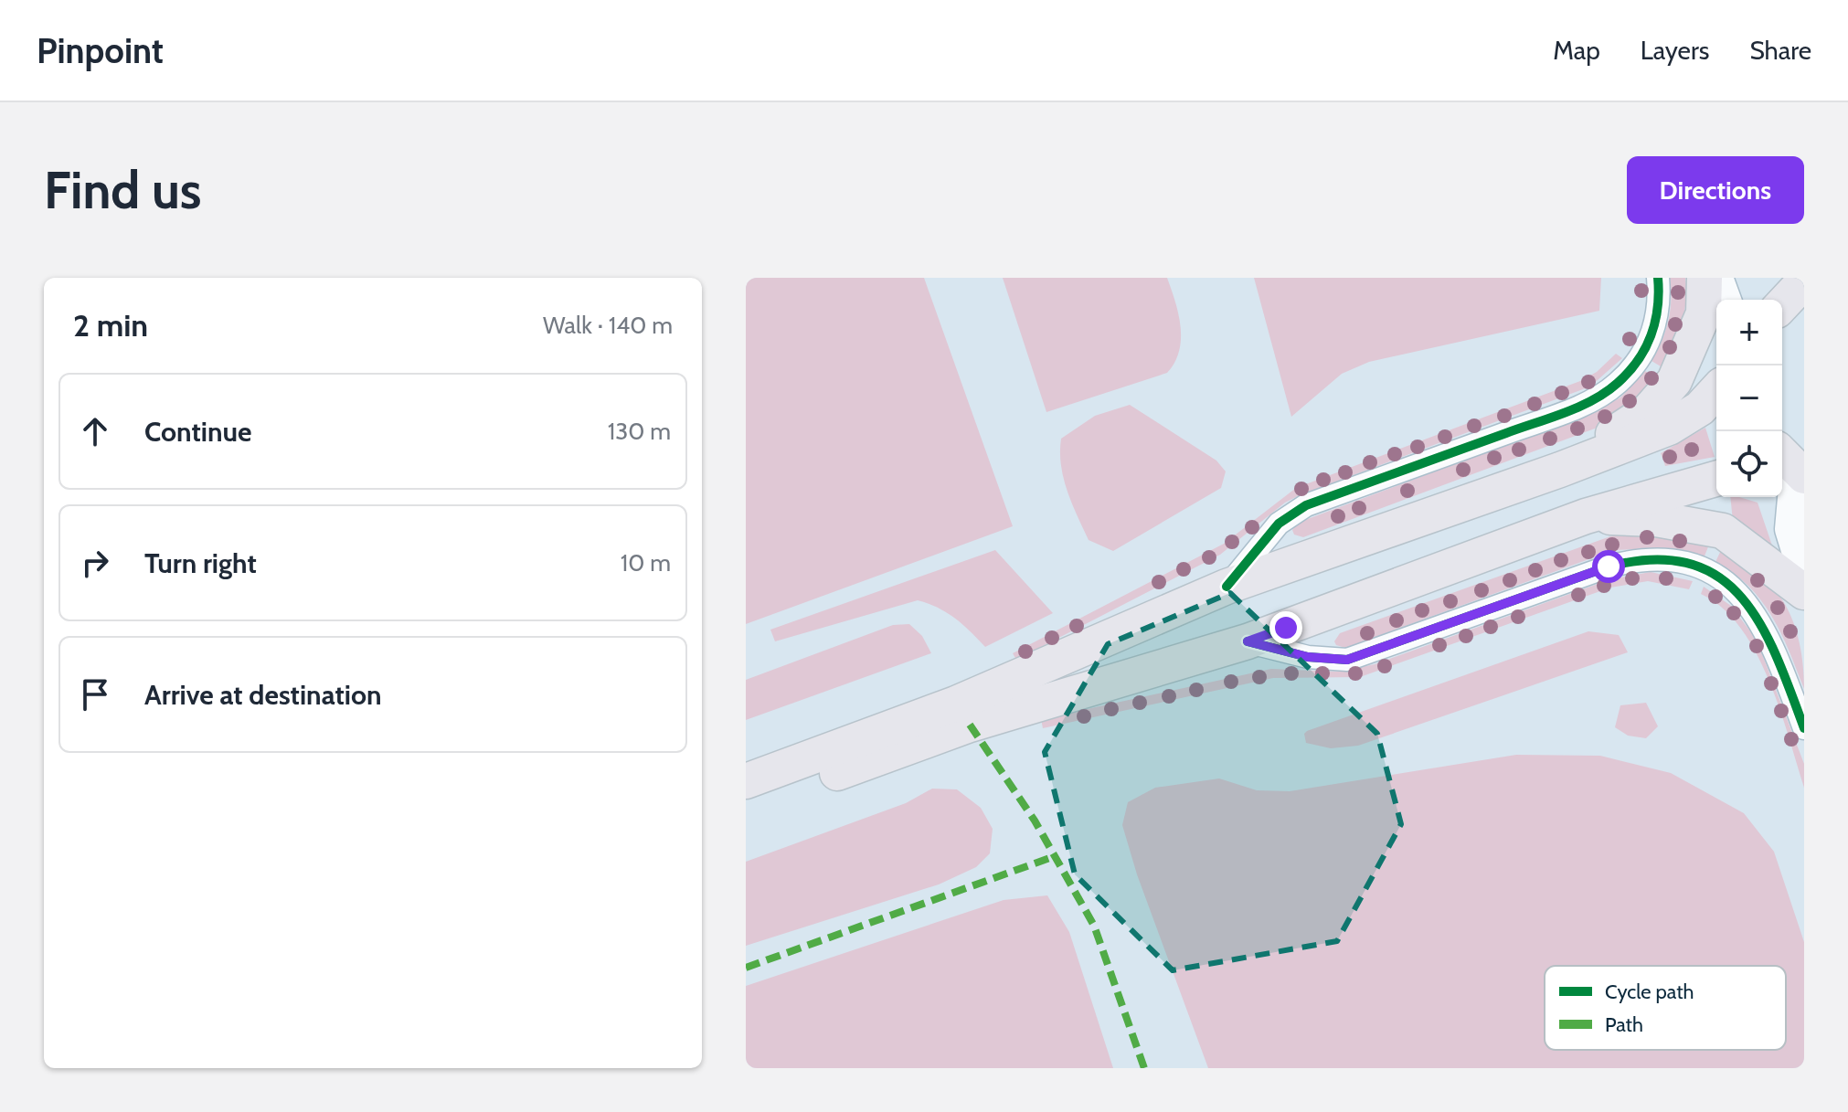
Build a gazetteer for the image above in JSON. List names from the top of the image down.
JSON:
{
  "legend": ["Cycle path", "Path"],
  "page": {
    "header": "Pinpoint",
    "nav": ["Map", "Layers", "Share"],
    "buttons": "Directions",
    "title": "Find us",
    "heading": ["2 min", "Walk · 140 m"],
    "map_buttons": ["+", "−"],
    "list": [
      ["Continue", "130 m"],
      ["Turn right", "10 m"],
      "Arrive at destination"
    ]
  }
}
